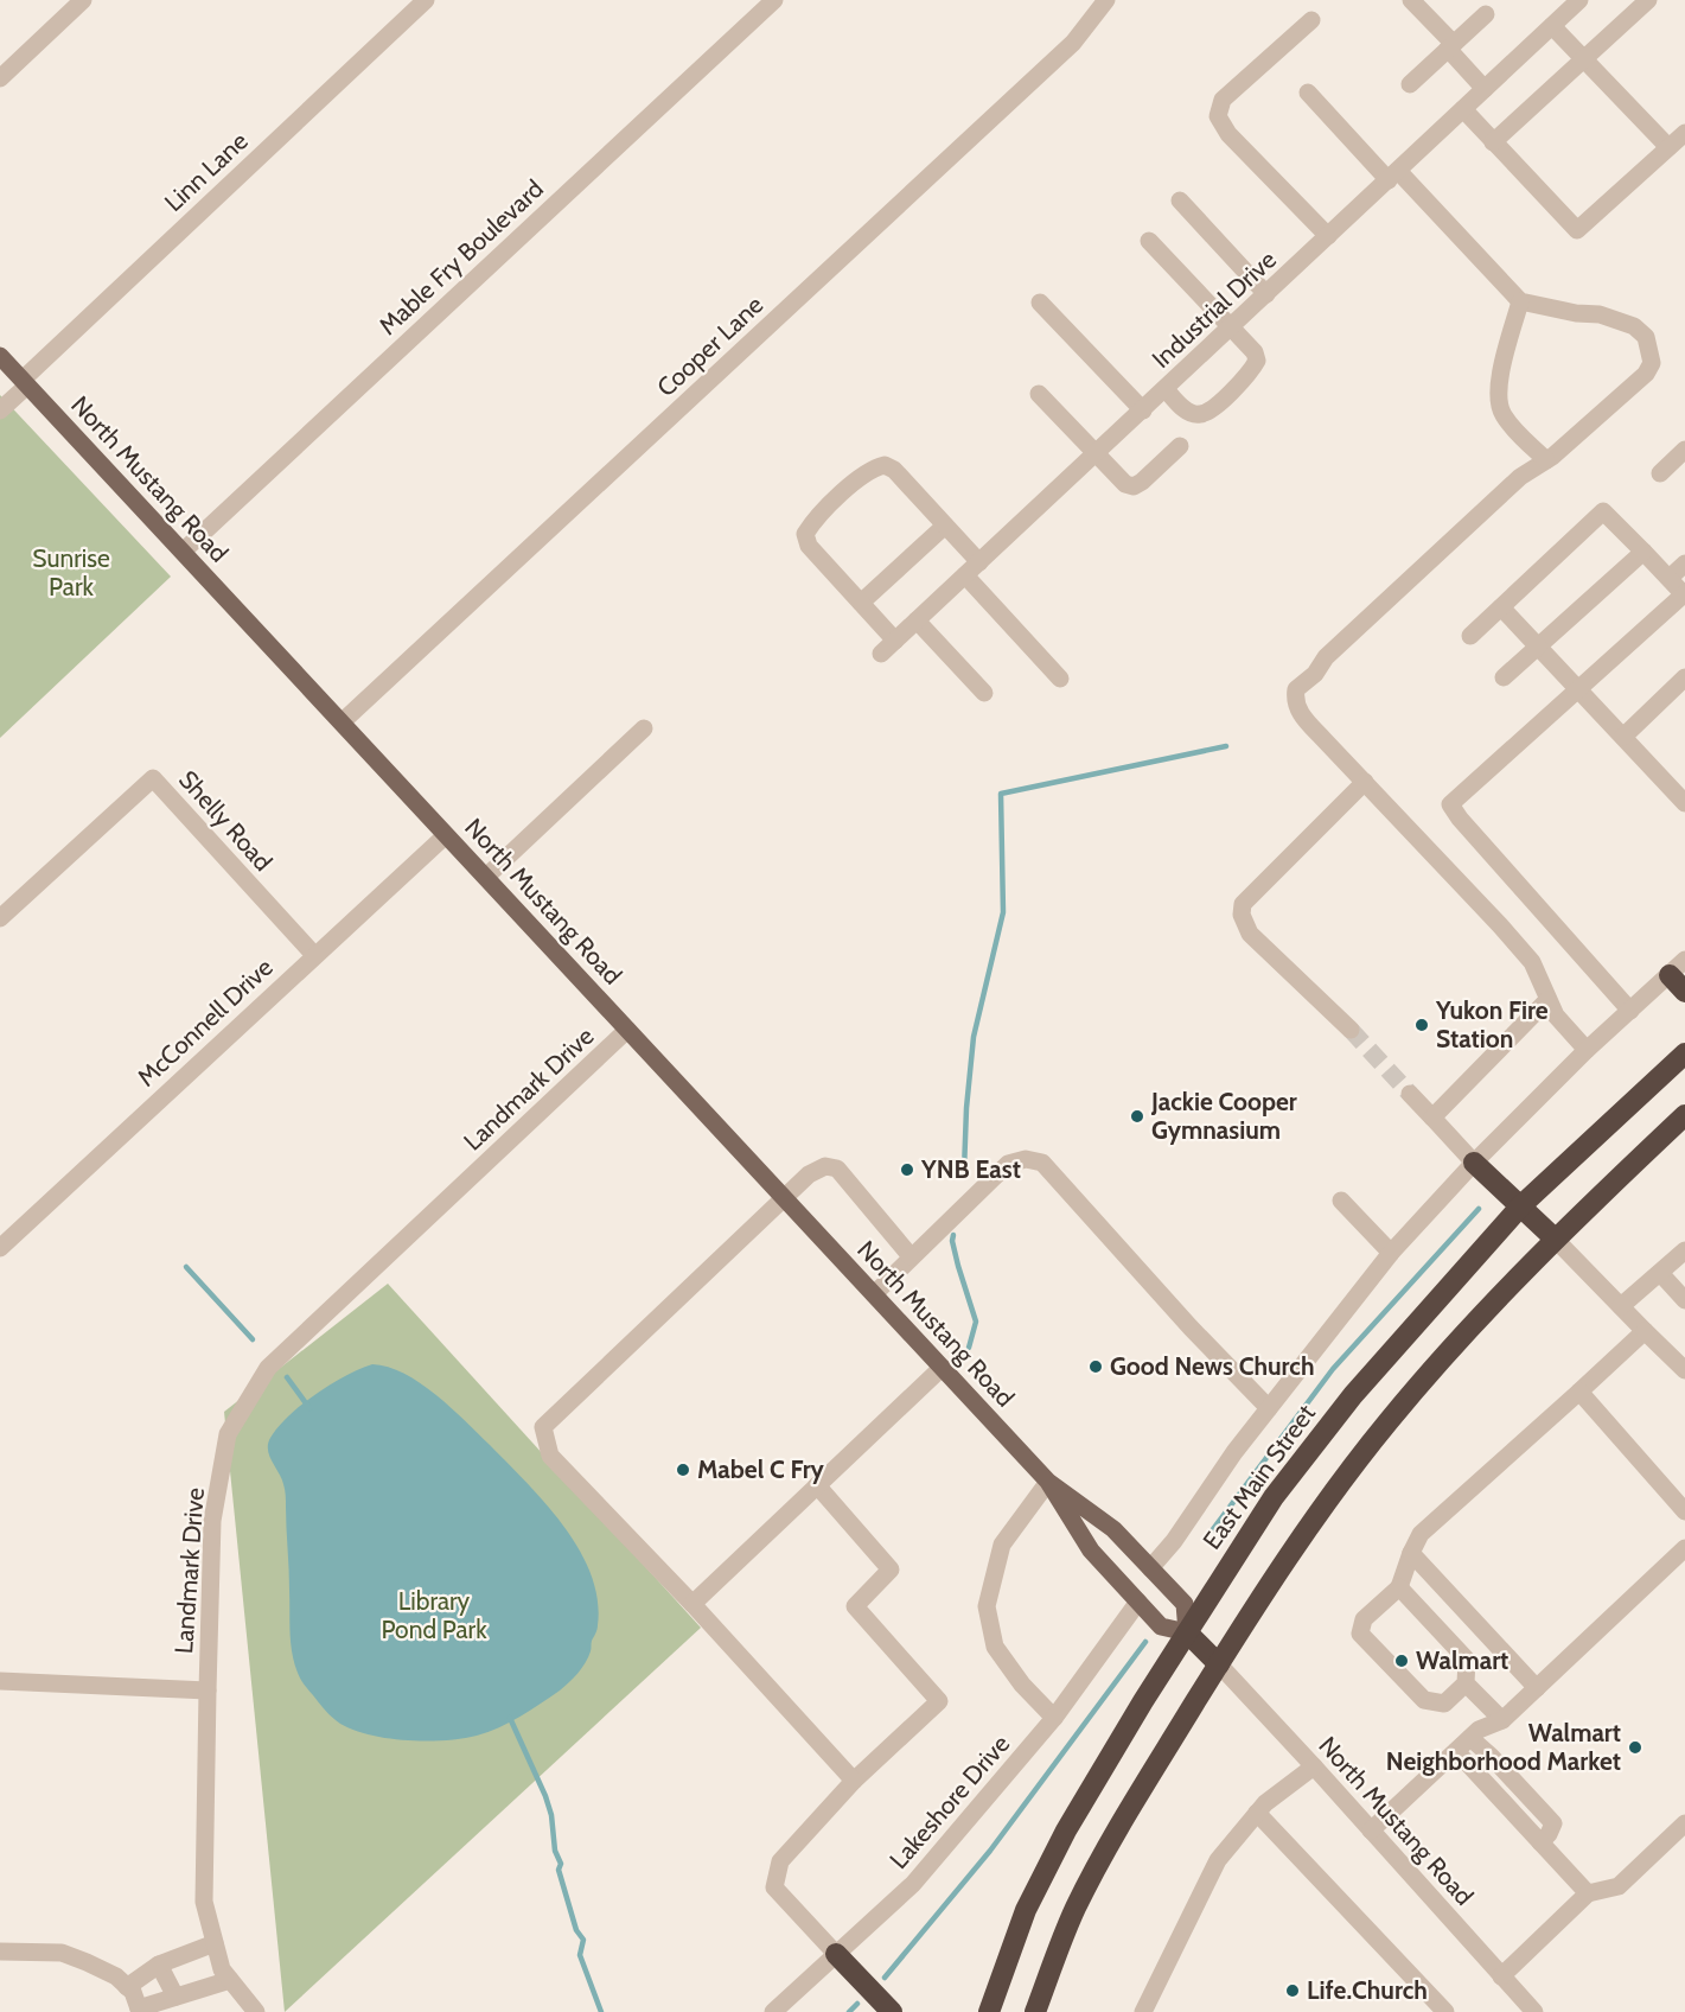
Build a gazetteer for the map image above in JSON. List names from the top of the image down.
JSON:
{
  "streets": {
    "highway": ["East Main Street"],
    "main road": ["North Mustang Road"],
    "street": [
      "Linn Lane",
      "Mable Fry Boulevard",
      "Industrial Drive",
      "Cooper Lane",
      "Shelly Road",
      "McConnell Drive",
      "Landmark Drive",
      "Lakeshore Drive"
    ]
  },
  "crossings": [
    ["Linn Lane", "North Mustang Road"],
    ["Mable Fry Boulevard", "North Mustang Road"],
    ["Cooper Lane", "North Mustang Road"],
    ["North Mustang Road", "McConnell Drive"],
    ["North Mustang Road", "Landmark Drive"],
    ["North Mustang Road", "East Main Street"],
    ["North Mustang Road", "Lakeshore Drive"],
    ["Shelly Road", "McConnell Drive"]
  ],
  "parks": ["Sunrise Park", "Library Pond Park"],
  "places": [
    "Yukon Fire Station",
    "Jackie Cooper Gymnasium",
    "YNB East",
    "Good News Church",
    "Mabel C Fry",
    "Walmart",
    "Walmart Neighborhood Market",
    "Life.Church"
  ]
}
